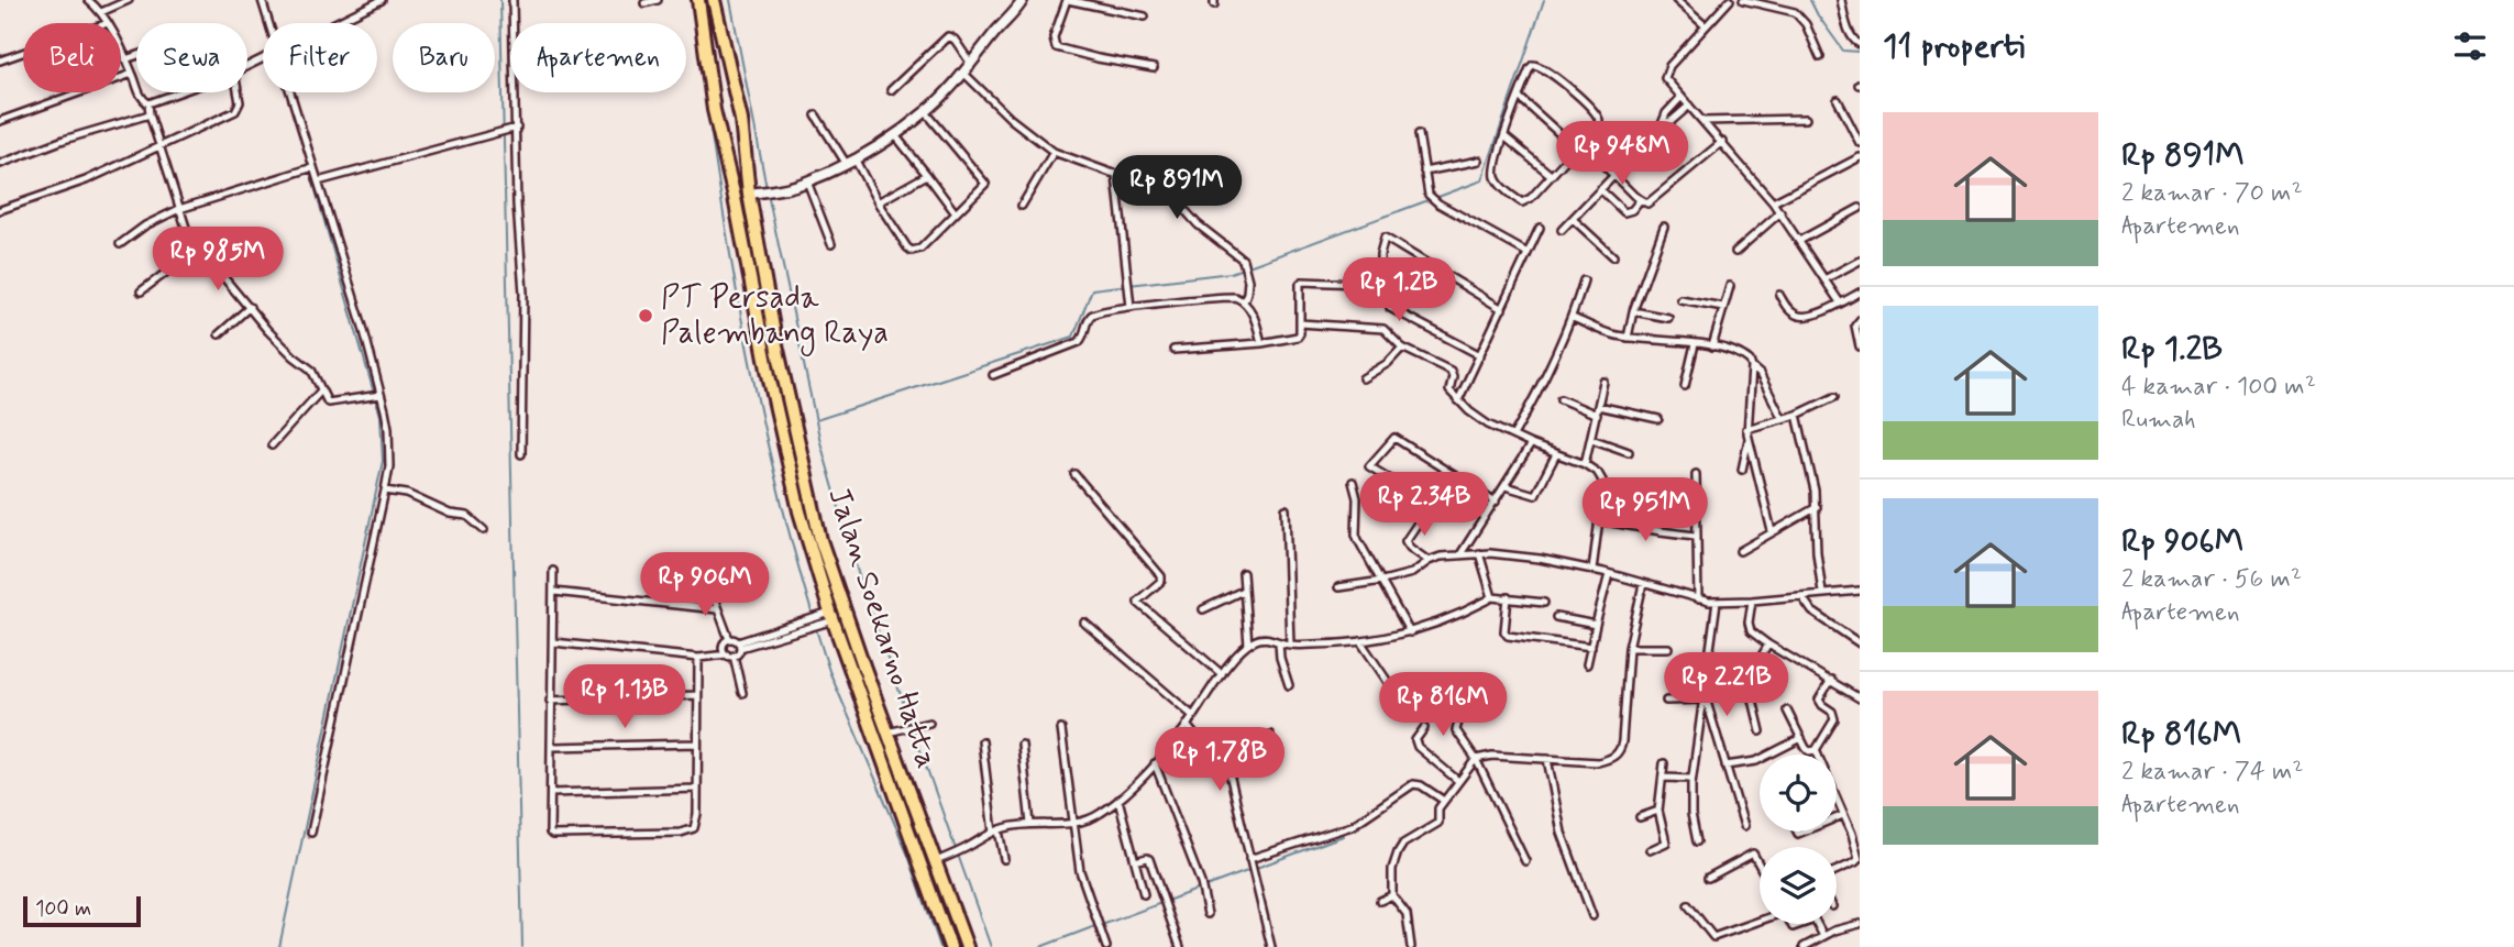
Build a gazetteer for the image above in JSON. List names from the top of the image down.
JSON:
{
  "streets": {
    "highway": ["Jalan Soekarno Hatta"]
  },
  "places": ["PT Persada Palembang Raya"],
  "scale_bar": "100 m",
  "page": {
    "heading": "11 properti",
    "chip": [
      "Beli",
      "Sewa",
      "Filter",
      "Baru",
      "Apartemen"
    ],
    "list": [
      {
        "name": "Rp 891M",
        "note": "2 kamar · 70 m² · Apartemen"
      },
      {
        "name": "Rp 1.2B",
        "note": "4 kamar · 100 m² · Rumah"
      },
      {
        "name": "Rp 906M",
        "note": "2 kamar · 56 m² · Apartemen"
      },
      {
        "name": "Rp 816M",
        "note": "2 kamar · 74 m² · Apartemen"
      }
    ],
    "price": [
      "Rp 948M",
      "Rp 891M",
      "Rp 985M",
      "Rp 1.2B",
      "Rp 2.34B",
      "Rp 951M",
      "Rp 906M",
      "Rp 2.21B",
      "Rp 1.13B",
      "Rp 816M",
      "Rp 1.78B"
    ],
    "scale": "100 m"
  }
}
